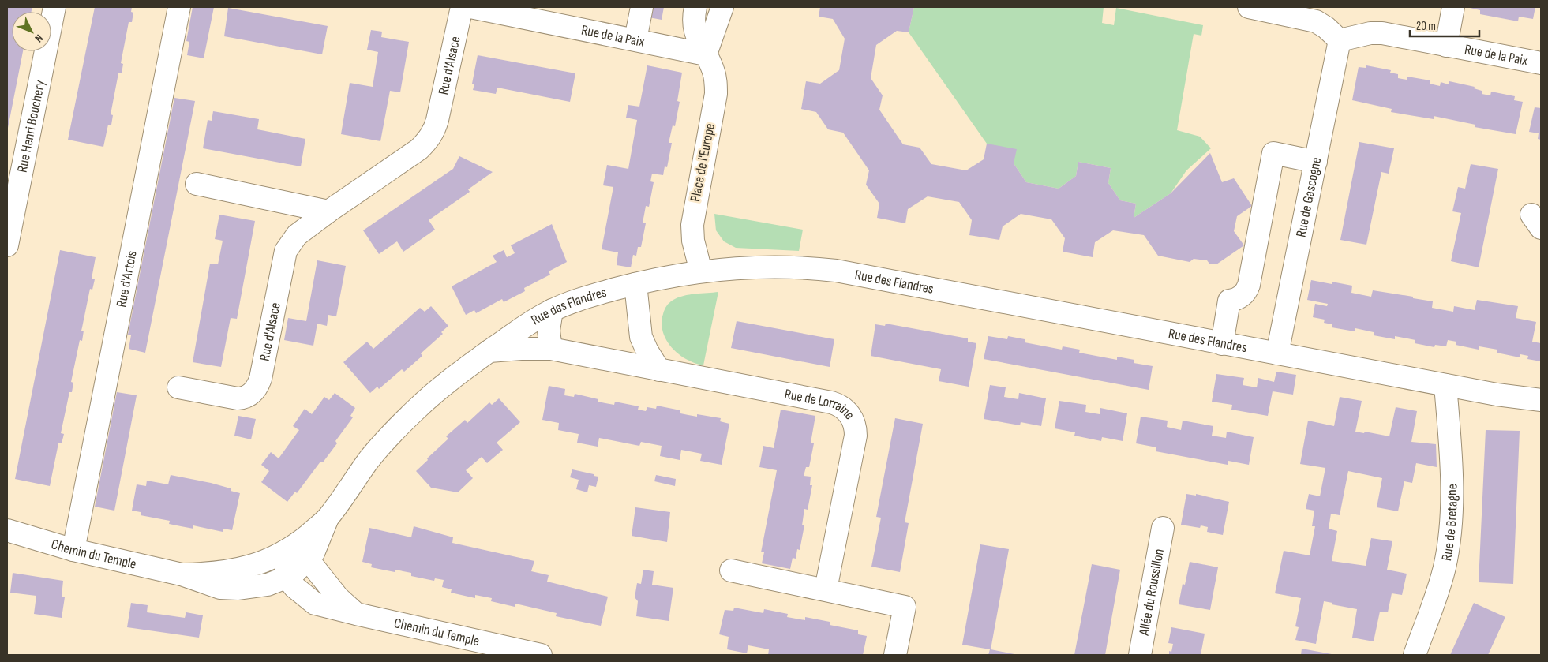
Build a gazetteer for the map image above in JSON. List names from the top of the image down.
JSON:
{
  "streets": {
    "street": [
      "Rue de la Paix",
      "Rue d'Alsace",
      "Rue Henri Bouchery",
      "Place de l'Europe",
      "Rue de Gascogne",
      "Rue d'Artois",
      "Rue des Flandres",
      "Rue de Lorraine",
      "Rue de Bretagne",
      "Chemin du Temple",
      "Allée du Roussillon"
    ]
  },
  "crossings": [
    ["Rue de la Paix", "Place de l'Europe"],
    ["Rue de la Paix", "Rue de Gascogne"],
    ["Place de l'Europe", "Rue des Flandres"],
    ["Rue de Gascogne", "Rue des Flandres"],
    ["Rue d'Artois", "Chemin du Temple"],
    ["Rue des Flandres", "Rue de Lorraine"],
    ["Rue des Flandres", "Rue de Bretagne"],
    ["Rue des Flandres", "Chemin du Temple"]
  ],
  "scale_bar": "20 m",
  "north": "bottom right"
}
